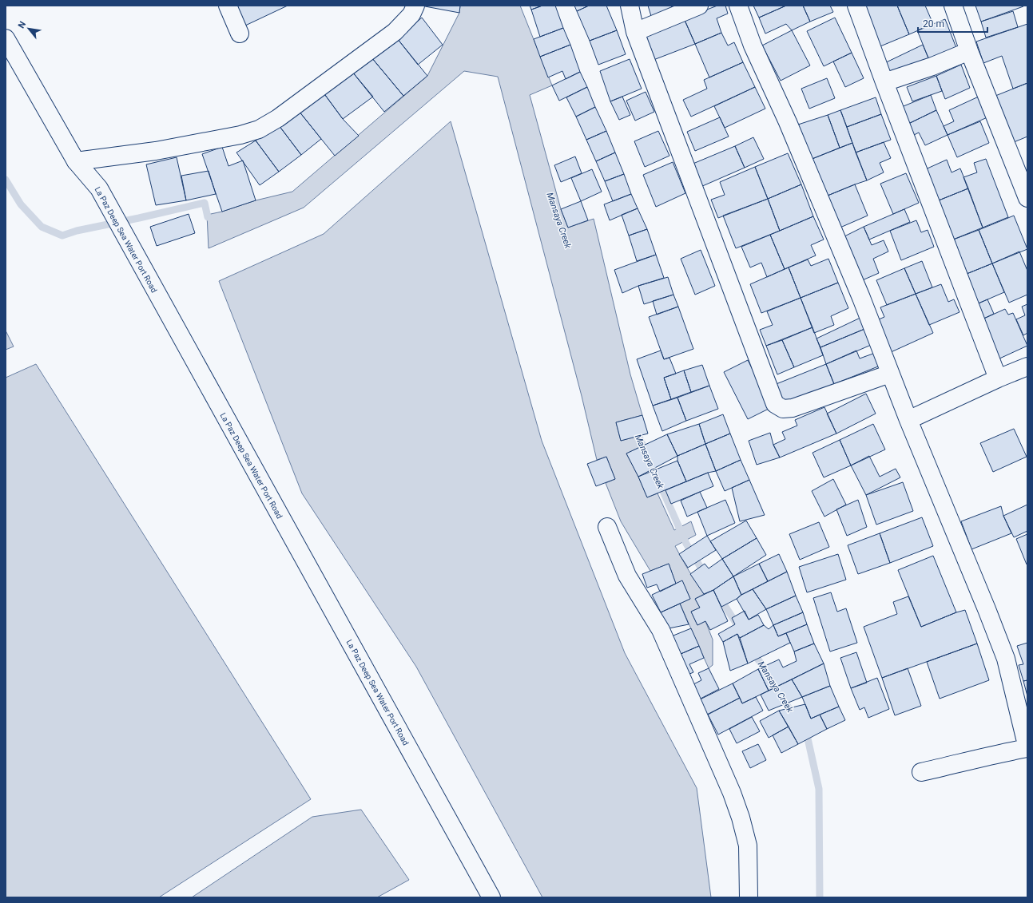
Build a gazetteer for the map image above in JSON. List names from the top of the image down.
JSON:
{
  "streets": {
    "street": ["La Paz Deep Sea Water Port Road"]
  },
  "water": ["Mansaya Creek"],
  "scale_bar": "20 m",
  "north": "top left"
}
